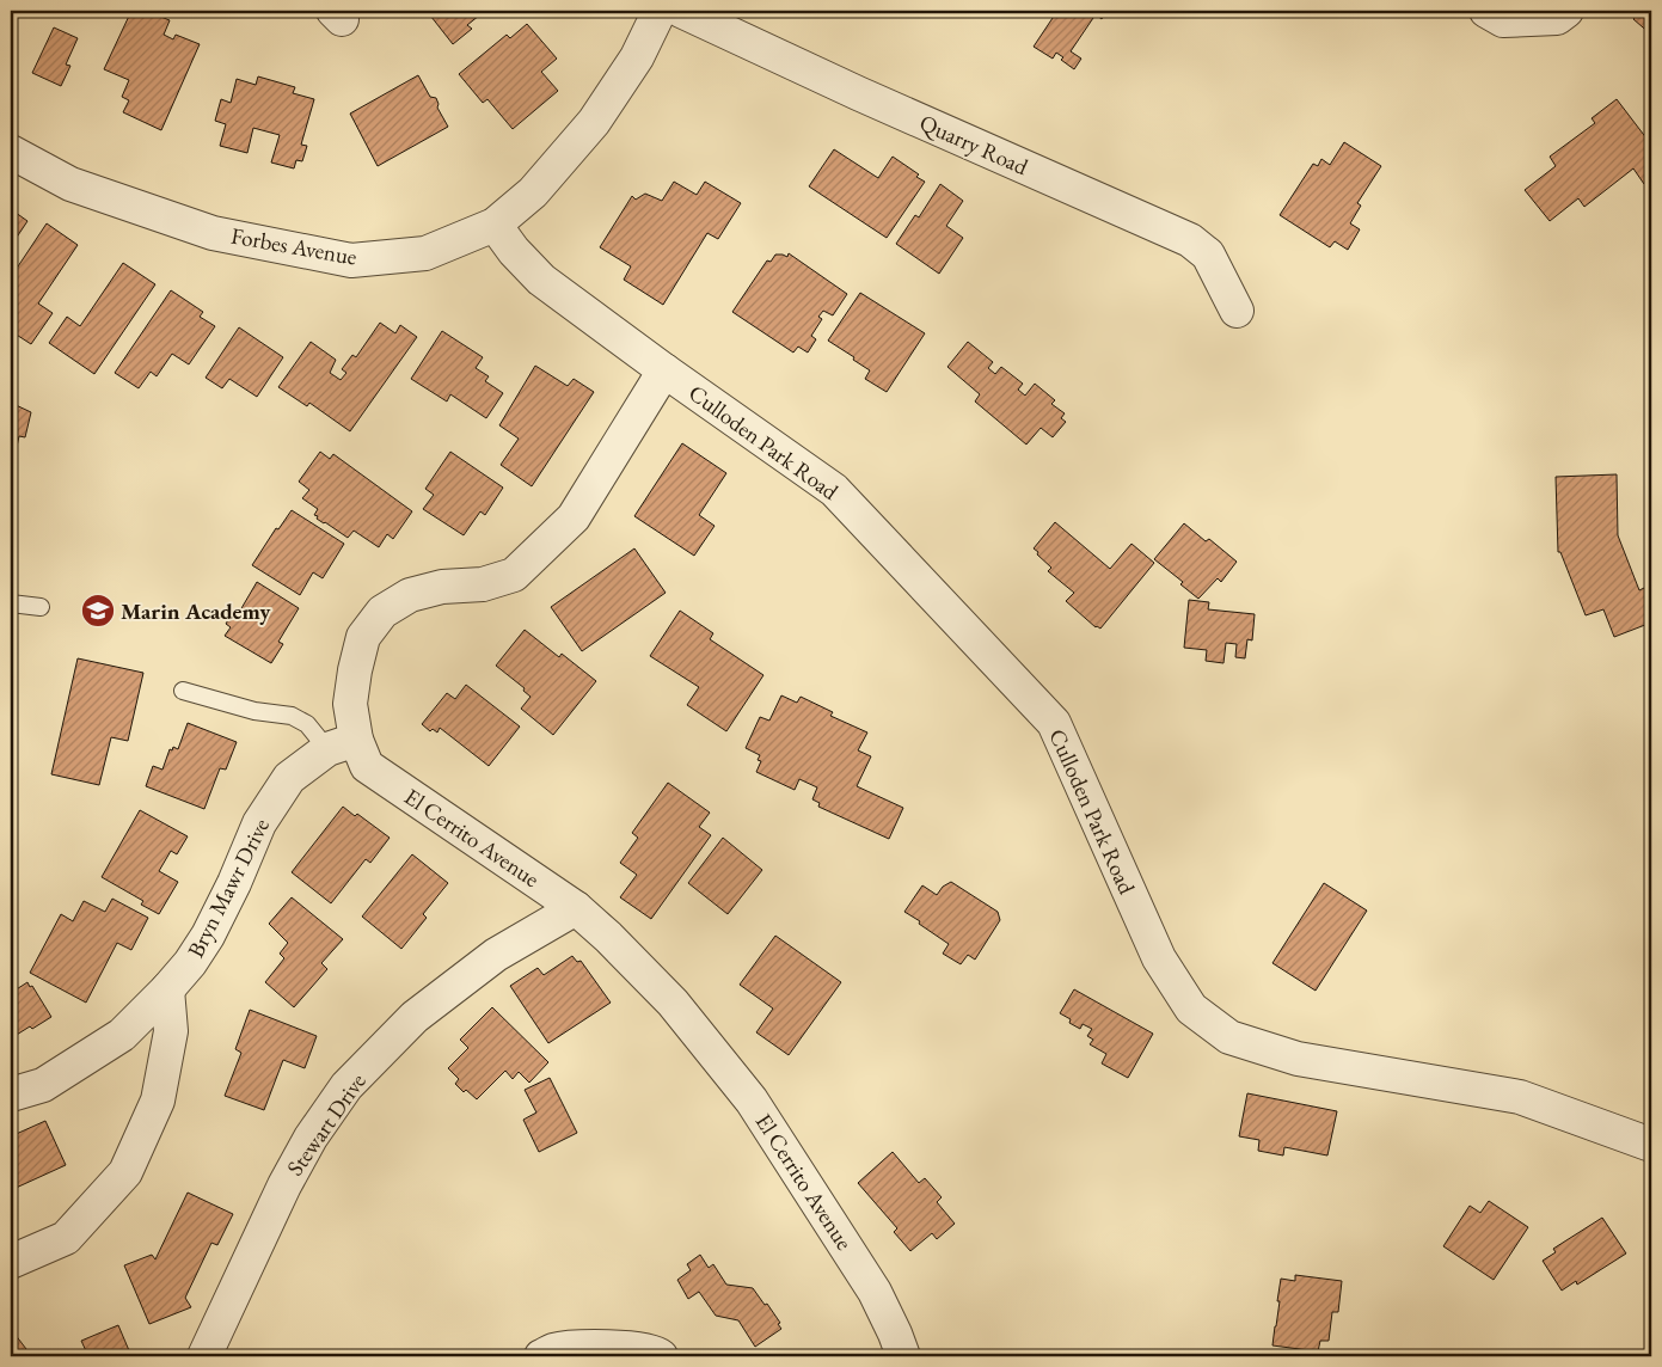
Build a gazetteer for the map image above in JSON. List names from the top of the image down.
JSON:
{
  "streets": {
    "street": [
      "Quarry Road",
      "Forbes Avenue",
      "Culloden Park Road",
      "El Cerrito Avenue",
      "Bryn Mawr Drive",
      "Stewart Drive"
    ]
  },
  "crossings": [
    ["Forbes Avenue", "Culloden Park Road"],
    ["Culloden Park Road", "El Cerrito Avenue"],
    ["El Cerrito Avenue", "Bryn Mawr Drive"],
    ["El Cerrito Avenue", "Stewart Drive"]
  ],
  "places": {
    "school or university": ["Marin Academy"]
  }
}
